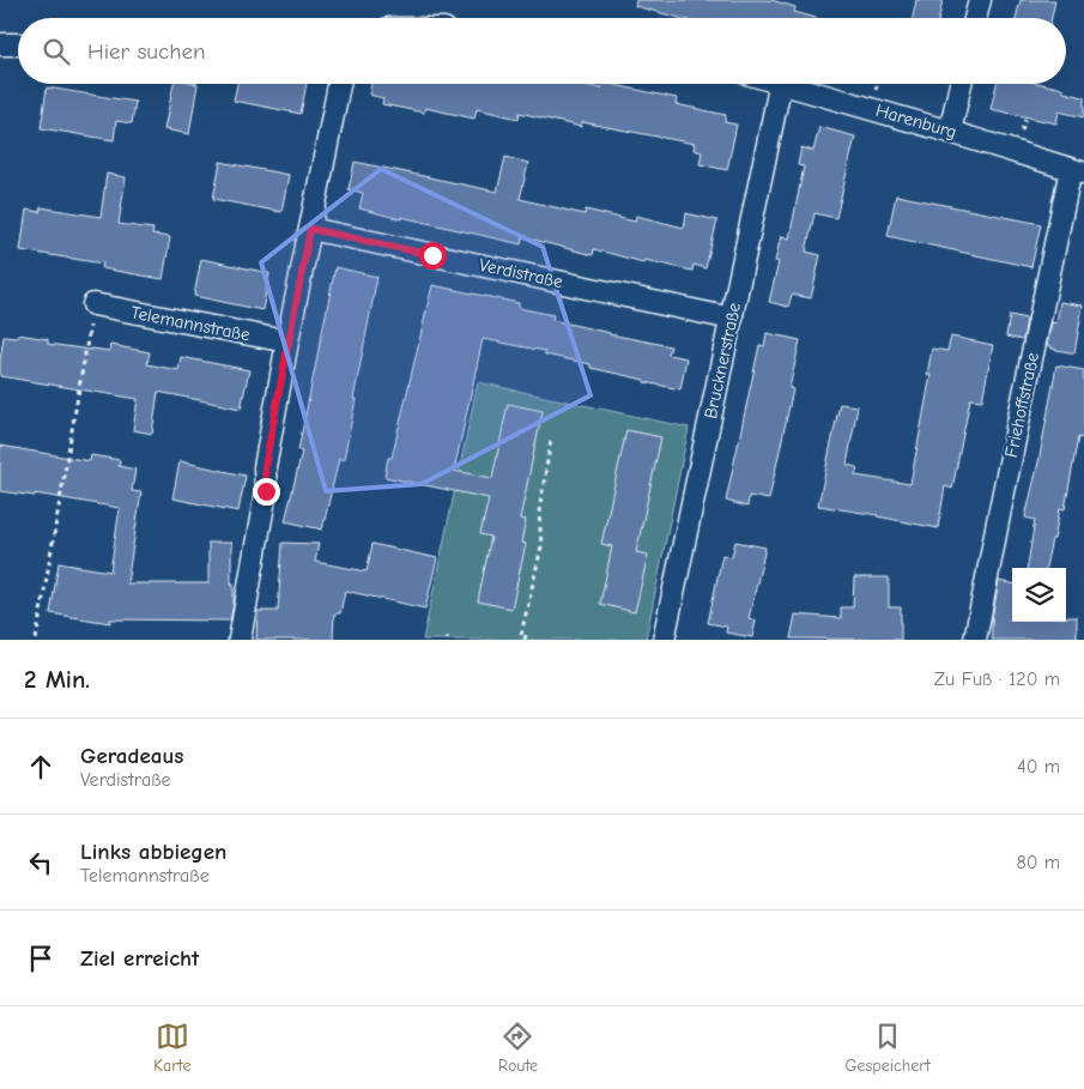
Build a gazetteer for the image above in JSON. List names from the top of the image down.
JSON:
{
  "streets": {
    "street": [
      "Harenburg",
      "Verdistraße",
      "Telemannstraße",
      "Brucknerstraße",
      "Friehoffstraße"
    ]
  },
  "crossings": [
    ["Harenburg", "Friehoffstraße"],
    ["Verdistraße", "Brucknerstraße"]
  ],
  "page": {
    "search": "Hier suchen",
    "heading": ["2 Min.", "Zu Fuß · 120 m"],
    "list": [
      ["Geradeaus", "Verdistraße", "40 m"],
      ["Links abbiegen", "Telemannstraße", "80 m"],
      "Ziel erreicht"
    ],
    "nav": ["Karte", "Route", "Gespeichert"]
  }
}
